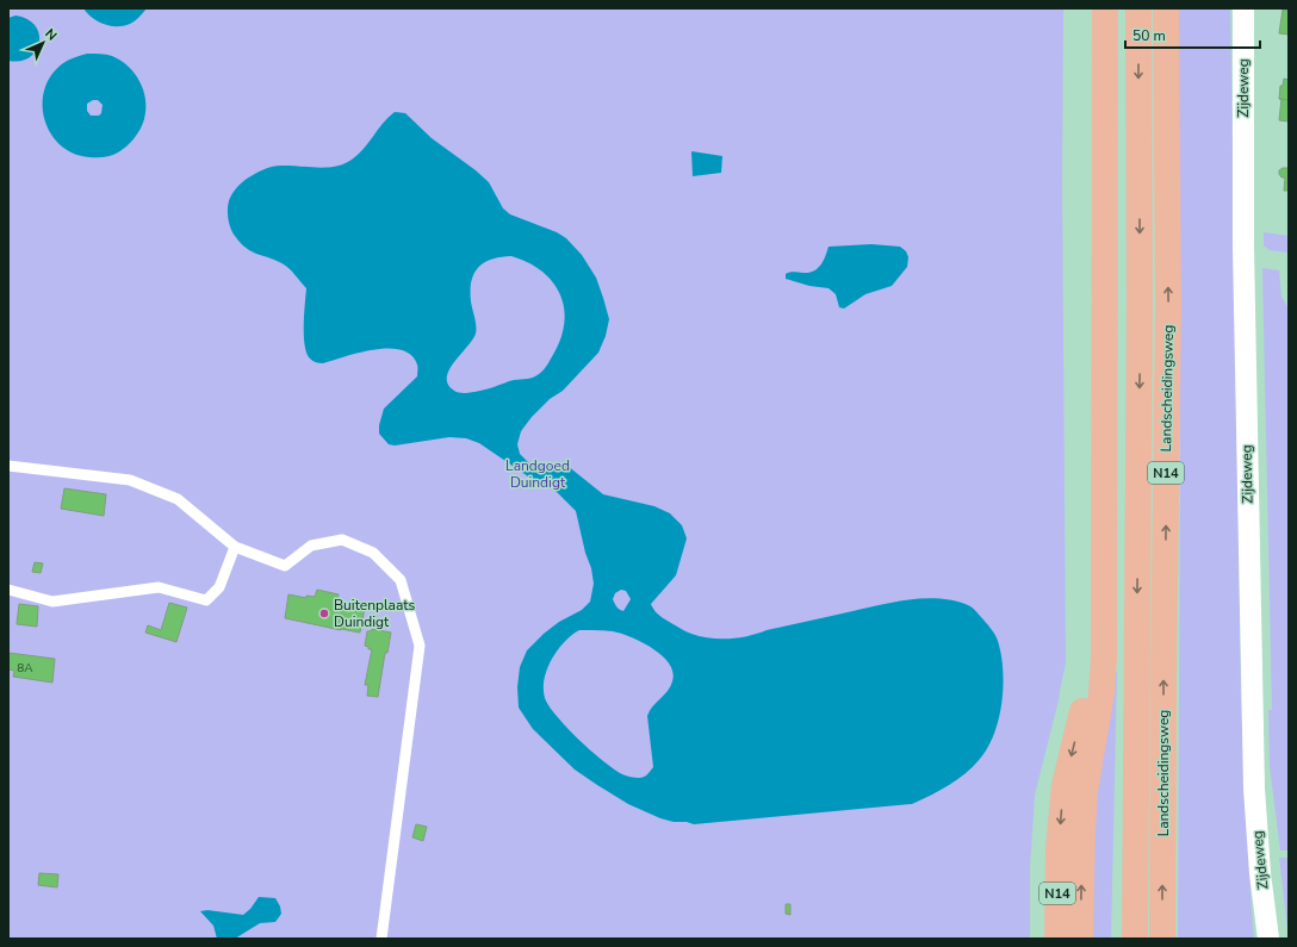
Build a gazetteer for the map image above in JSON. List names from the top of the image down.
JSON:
{
  "streets": {
    "main road": ["Landscheidingsweg", "N14"],
    "street": ["Zijdeweg"]
  },
  "parks": ["Landgoed Duindigt"],
  "places": ["Buitenplaats Duindigt"],
  "house_numbers": ["8A"],
  "scale_bar": "50 m",
  "north": "top right"
}
